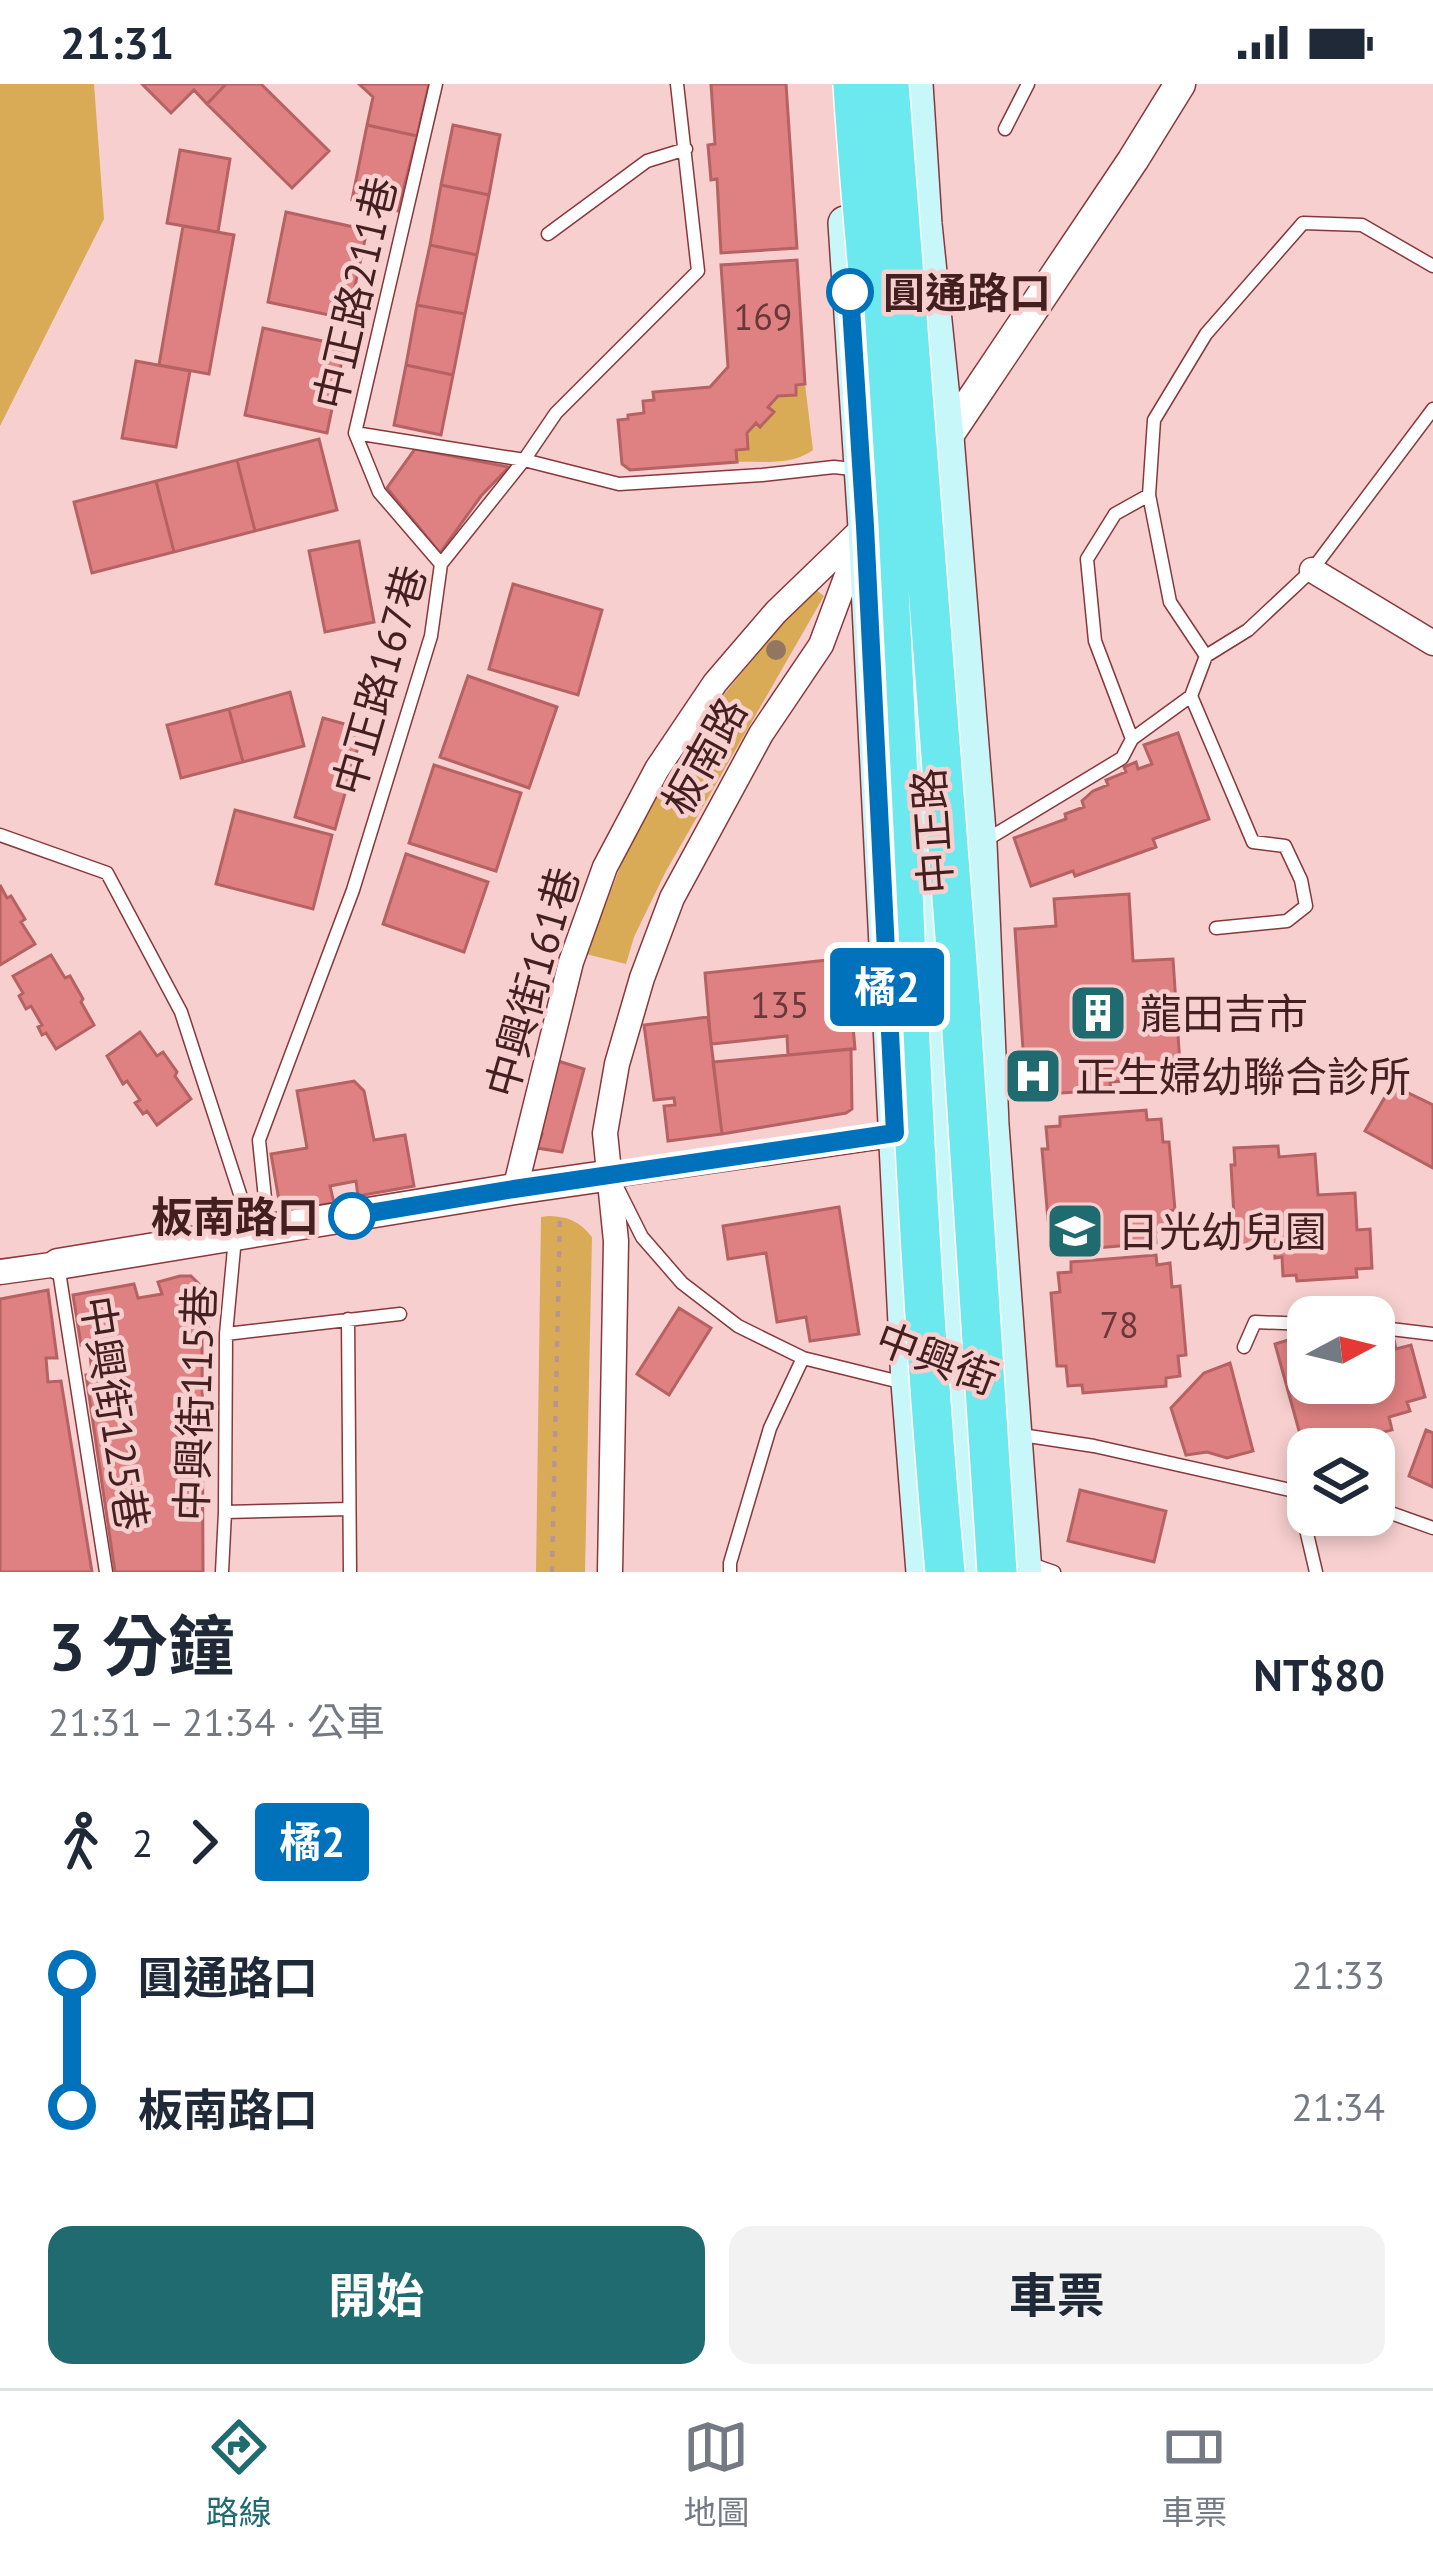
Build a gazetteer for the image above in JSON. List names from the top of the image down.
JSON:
{
  "streets": {
    "main road": ["中正路"],
    "street": ["板南路", "中興街161巷"],
    "lane": [
      "中正路211巷",
      "中正路167巷",
      "中興街",
      "中興街115巷",
      "中興街125巷"
    ]
  },
  "crossings": [
    ["中正路211巷", "中正路167巷"],
    ["中正路167巷", "中興街115巷"],
    ["板南路", "中正路"],
    ["板南路", "中興街161巷"],
    ["板南路", "中興街"],
    ["中正路", "中興街161巷"],
    ["中正路", "中興街"]
  ],
  "places": {
    "other": ["圓通路口", "板南路口"],
    "building": ["龍田吉市"],
    "hospital": ["正生婦幼聯合診所"],
    "school or university": ["日光幼兒園"]
  },
  "lines": ["bus line 橘2"],
  "house_numbers": ["169", "135", "78"],
  "north": "right",
  "page": {
    "status": "21:31",
    "on_map": "橘2",
    "heading": ["3 分鐘", "21:31 – 21:34 · 公車", "NT$80"],
    "legs": ["2", "橘2"],
    "list": [
      {
        "name": "圓通路口",
        "value": "21:33"
      },
      {
        "name": "板南路口",
        "value": "21:34"
      }
    ],
    "buttons": ["開始", "車票"],
    "tabs": ["路線", "地圖", "車票"]
  }
}
